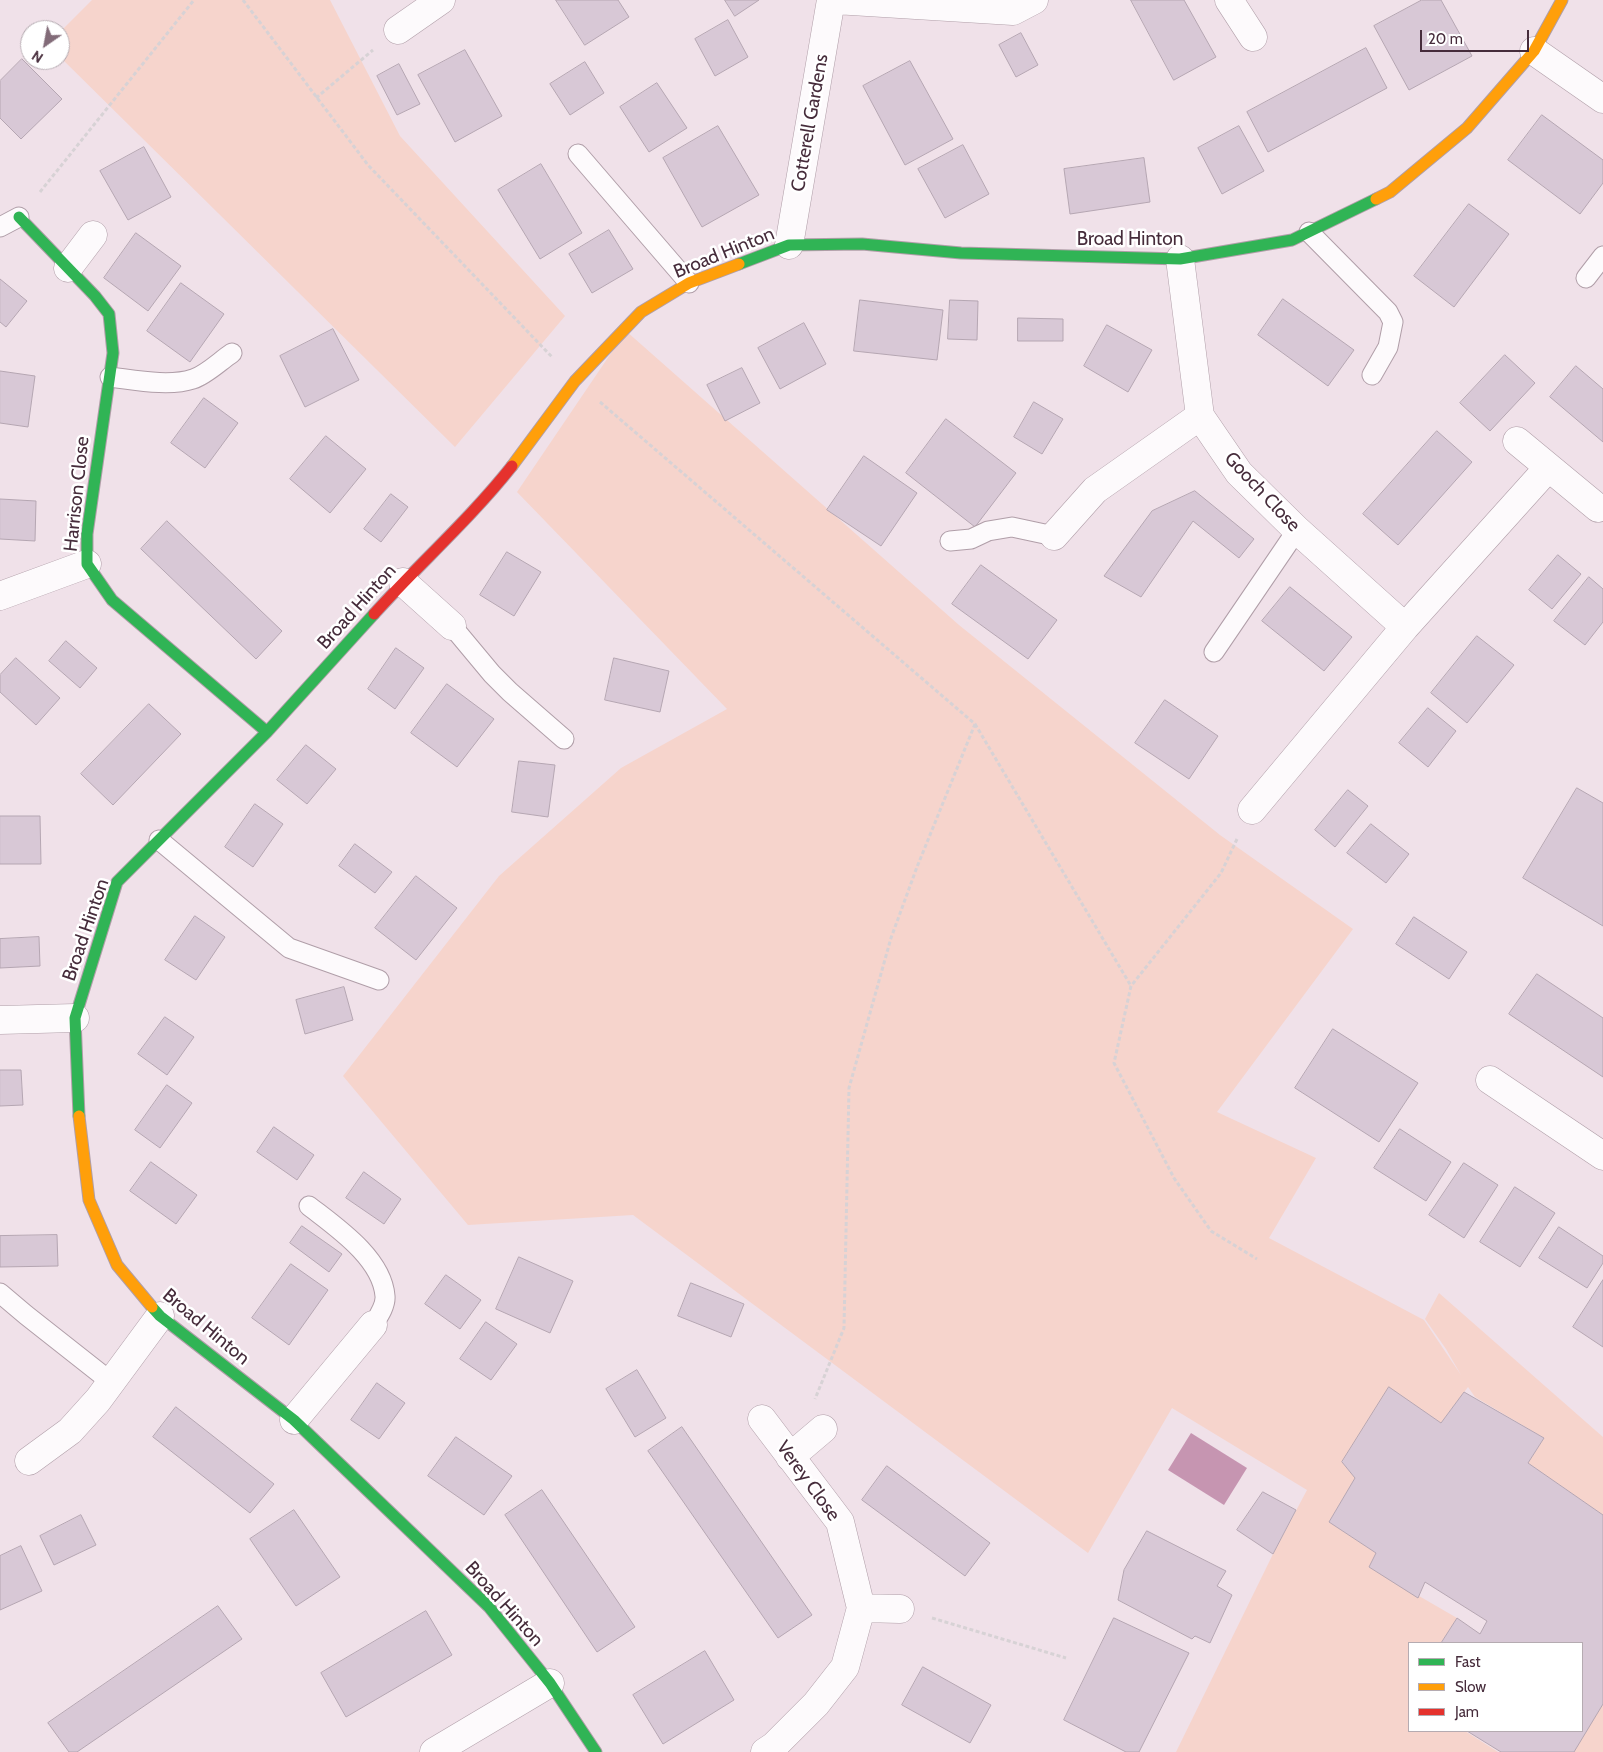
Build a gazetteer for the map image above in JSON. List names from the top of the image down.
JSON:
{
  "streets": {
    "street": [
      "Cotterell Gardens",
      "Broad Hinton",
      "Gooch Close",
      "Harrison Close",
      "Verey Close"
    ]
  },
  "crossings": [
    ["Cotterell Gardens", "Broad Hinton"],
    ["Broad Hinton", "Gooch Close"],
    ["Broad Hinton", "Harrison Close"]
  ],
  "legend": ["Fast", "Slow", "Jam"],
  "scale_bar": "20 m",
  "north": "bottom left"
}
